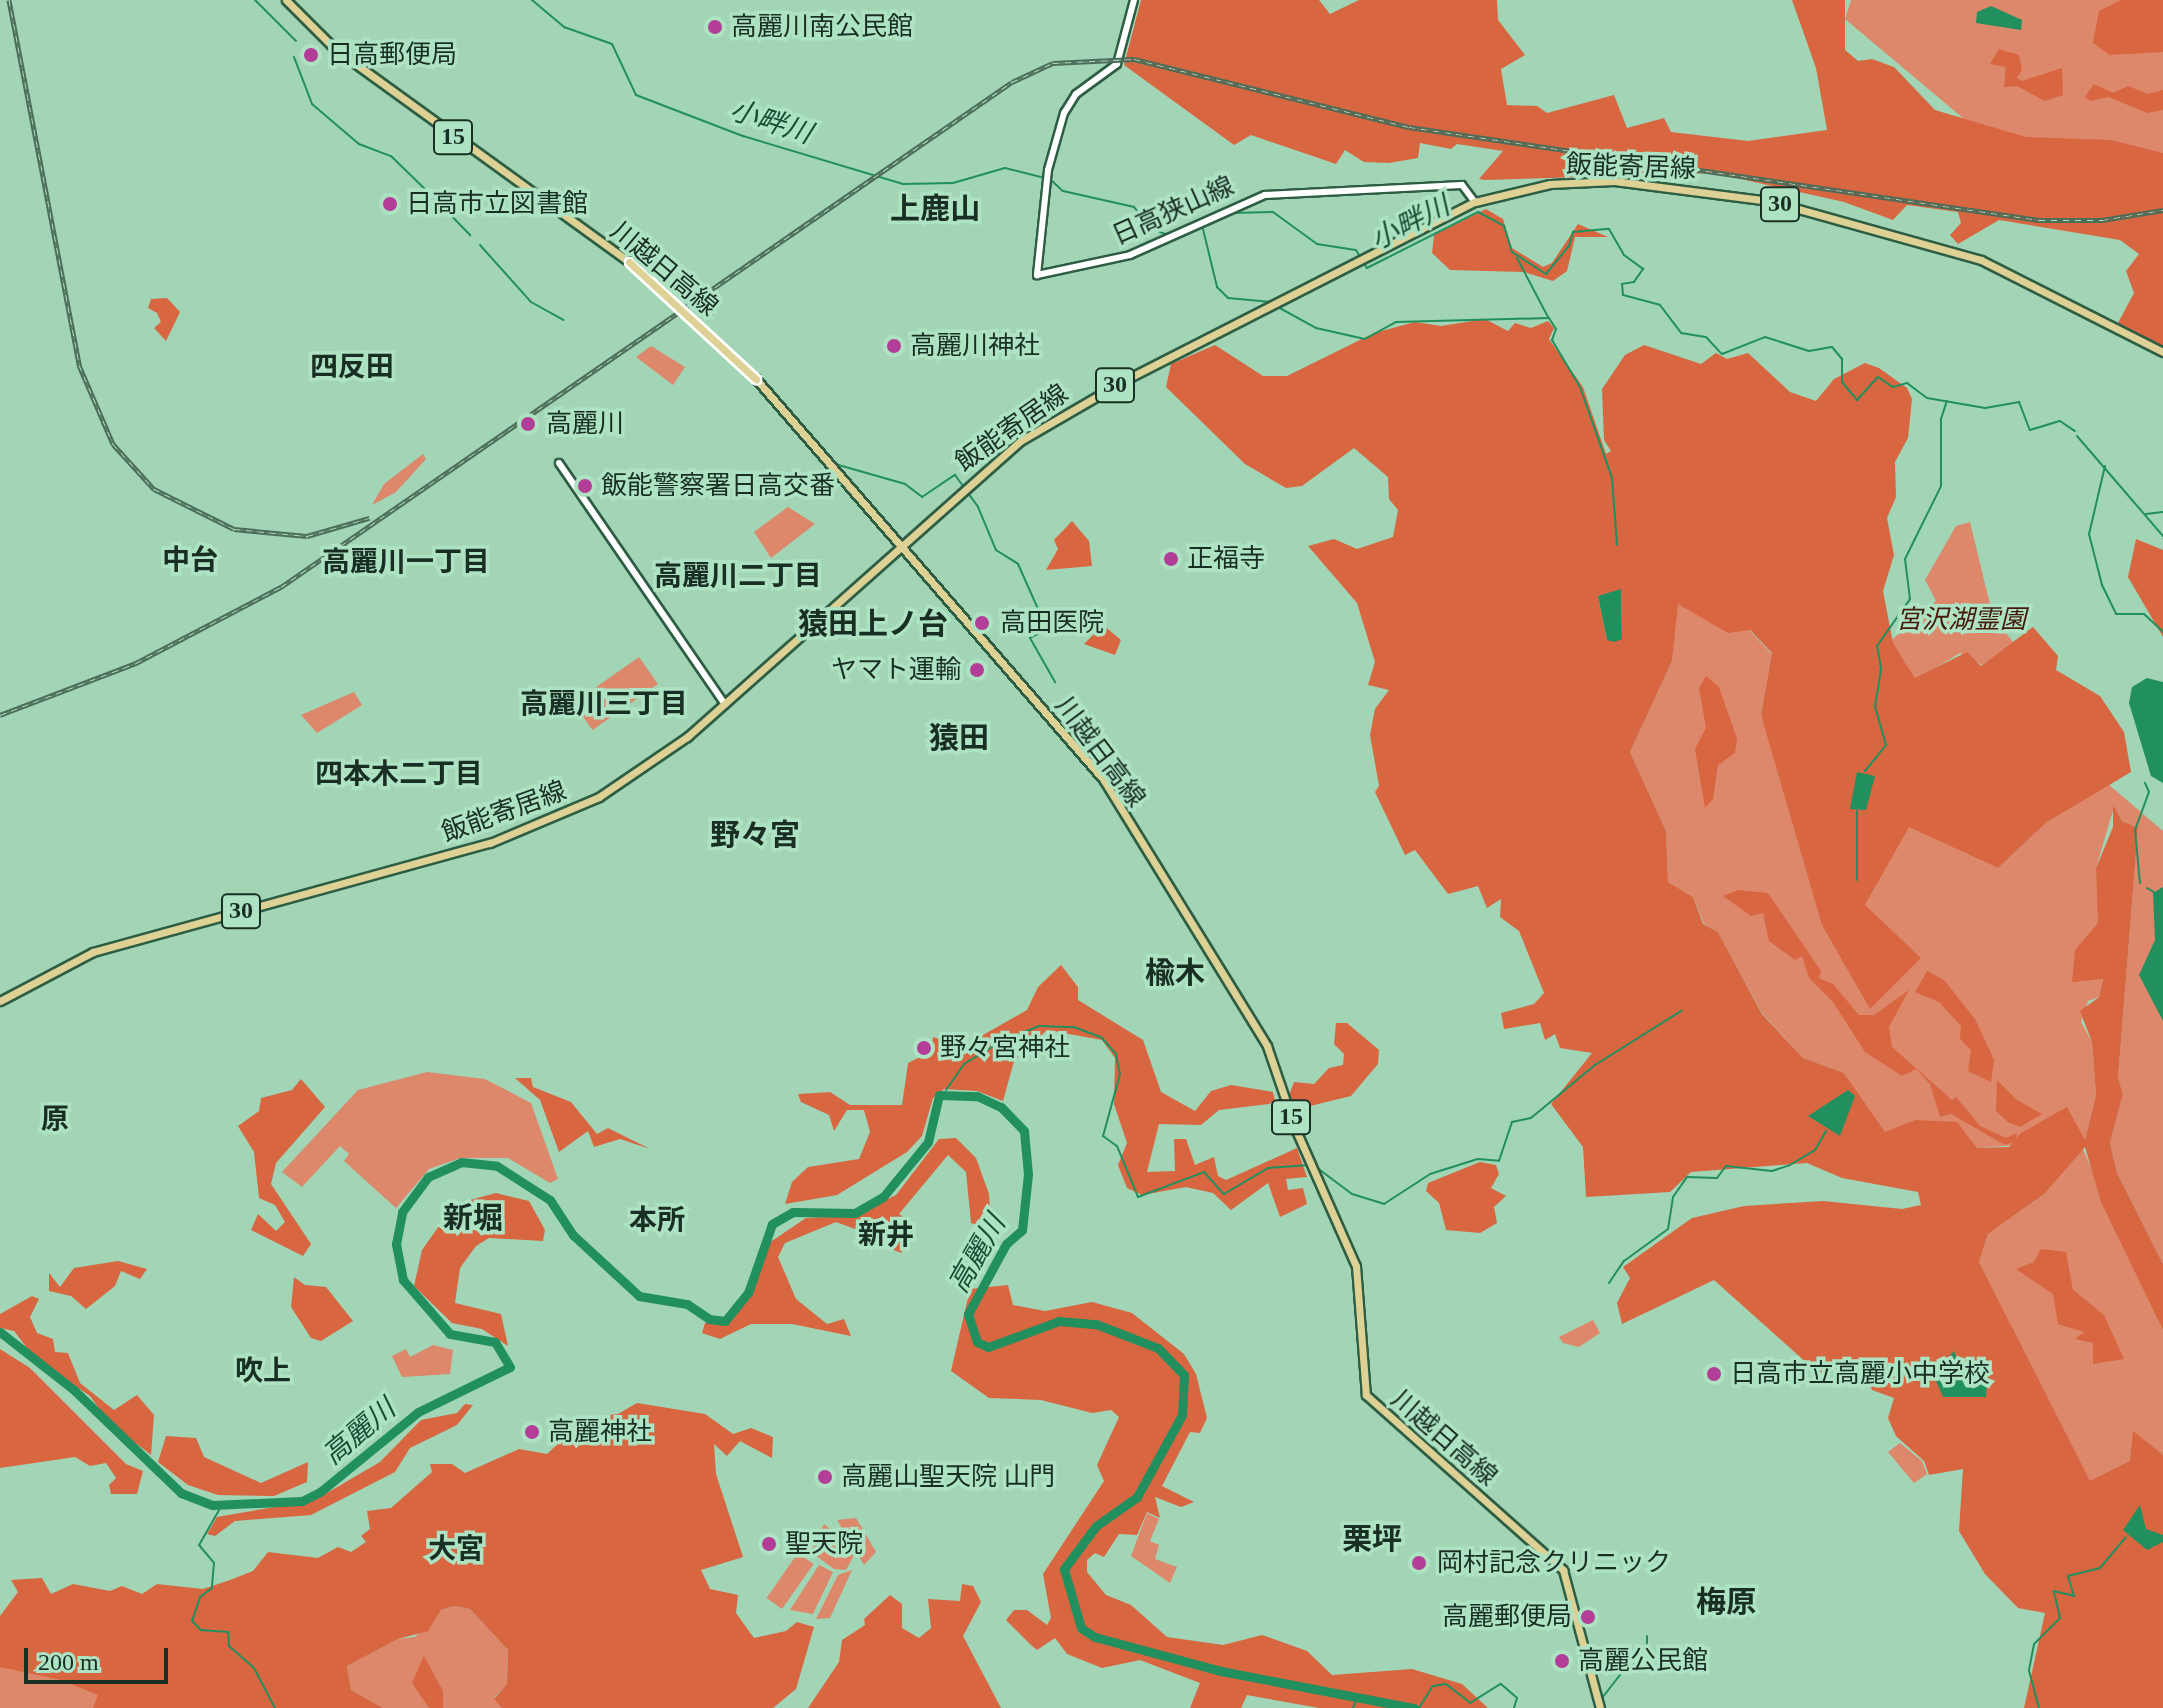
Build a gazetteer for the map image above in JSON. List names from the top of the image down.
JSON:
{
  "streets": {
    "main road": [
      "15",
      "飯能寄居線",
      "30",
      "日高狭山線",
      "川越日高線"
    ]
  },
  "crossings": [
    ["飯能寄居線", "日高狭山線"],
    ["飯能寄居線", "川越日高線"]
  ],
  "districts": [
    "上鹿山",
    "四反田",
    "中台",
    "高麗川一丁目",
    "高麗川二丁目",
    "猿田上ノ台",
    "高麗川三丁目",
    "猿田",
    "四本木二丁目",
    "野々宮",
    "楡木",
    "原",
    "新堀",
    "本所",
    "新井",
    "吹上",
    "栗坪",
    "大宮",
    "梅原"
  ],
  "water": ["小畔川", "高麗川"],
  "parks": ["宮沢湖霊園"],
  "places": [
    "高麗川南公民館",
    "日高郵便局",
    "日高市立図書館",
    "高麗川神社",
    "高麗川",
    "飯能警察署日高交番",
    "正福寺",
    "高田医院",
    "ヤマト運輸",
    "野々宮神社",
    "日高市立高麗小中学校",
    "高麗神社",
    "高麗山聖天院 山門",
    "聖天院",
    "岡村記念クリニック",
    "高麗郵便局",
    "高麗公民館"
  ],
  "scale_bar": "200 m"
}
